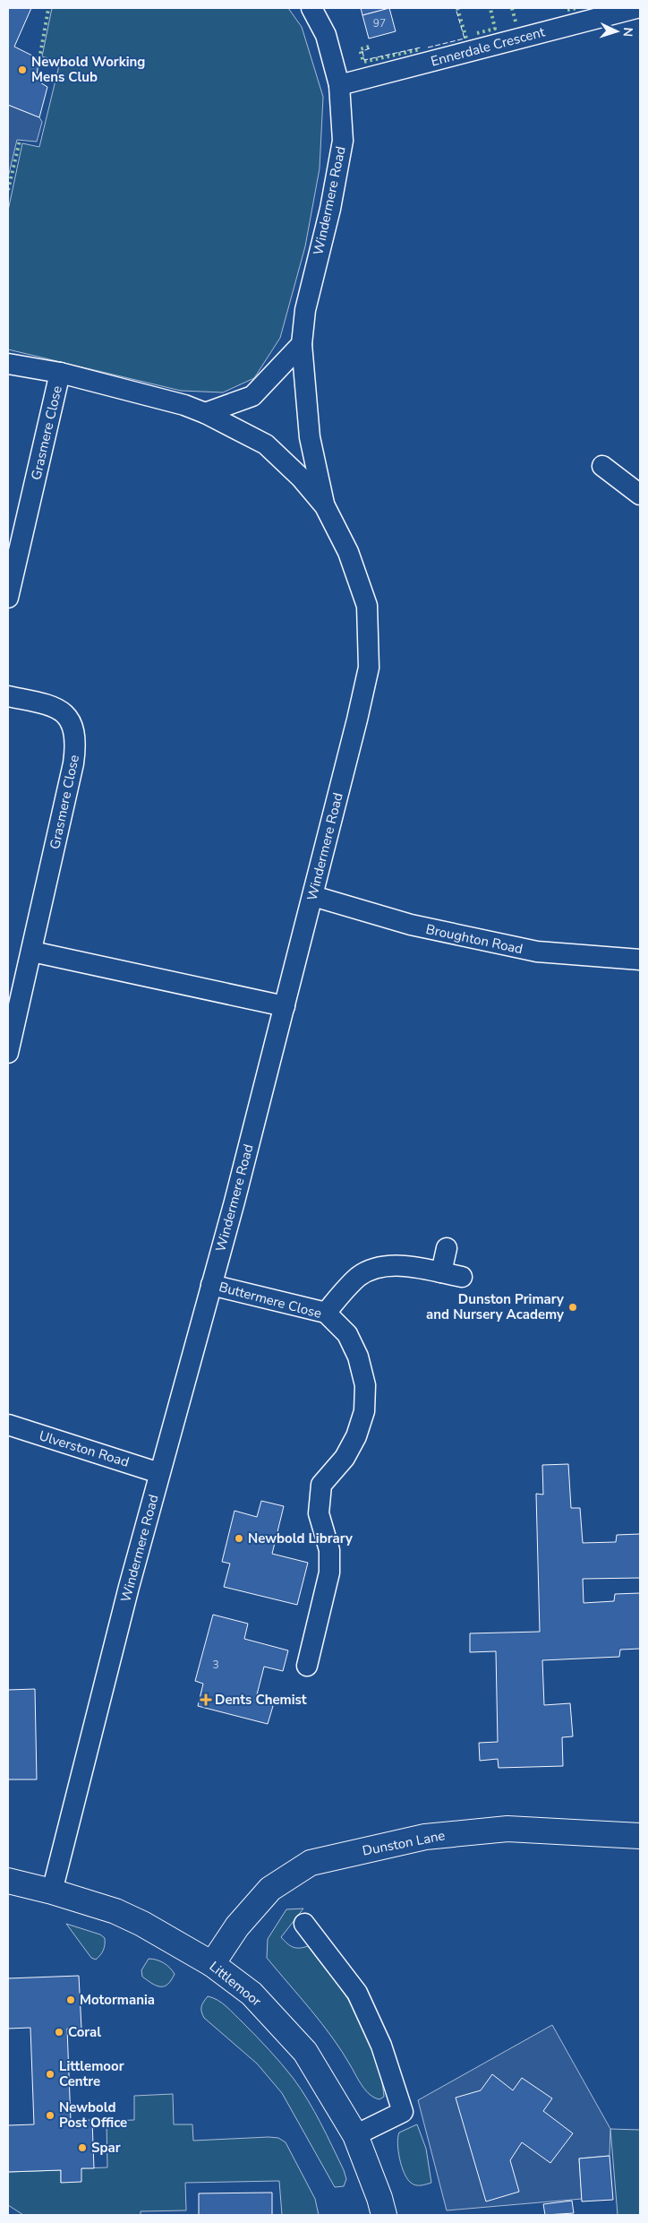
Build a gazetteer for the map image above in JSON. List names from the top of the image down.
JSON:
{
  "streets": {
    "main road": ["Dunston Lane", "Littlemoor"],
    "street": [
      "Ennerdale Crescent",
      "Windermere Road",
      "Grasmere Close",
      "Broughton Road",
      "Buttermere Close",
      "Ulverston Road"
    ]
  },
  "crossings": [
    ["Ennerdale Crescent", "Windermere Road"],
    ["Windermere Road", "Grasmere Close"],
    ["Windermere Road", "Broughton Road"],
    ["Windermere Road", "Buttermere Close"],
    ["Windermere Road", "Ulverston Road"],
    ["Windermere Road", "Littlemoor"],
    ["Dunston Lane", "Littlemoor"]
  ],
  "places": {
    "other": [
      "Newbold Working Mens Club",
      "Dunston Primary and Nursery Academy",
      "Newbold Library",
      "Motormania",
      "Coral",
      "Littlemoor Centre",
      "Newbold Post Office",
      "Spar"
    ],
    "health": ["Dents Chemist"]
  },
  "house_numbers": ["97", "3"],
  "north": "right"
}
